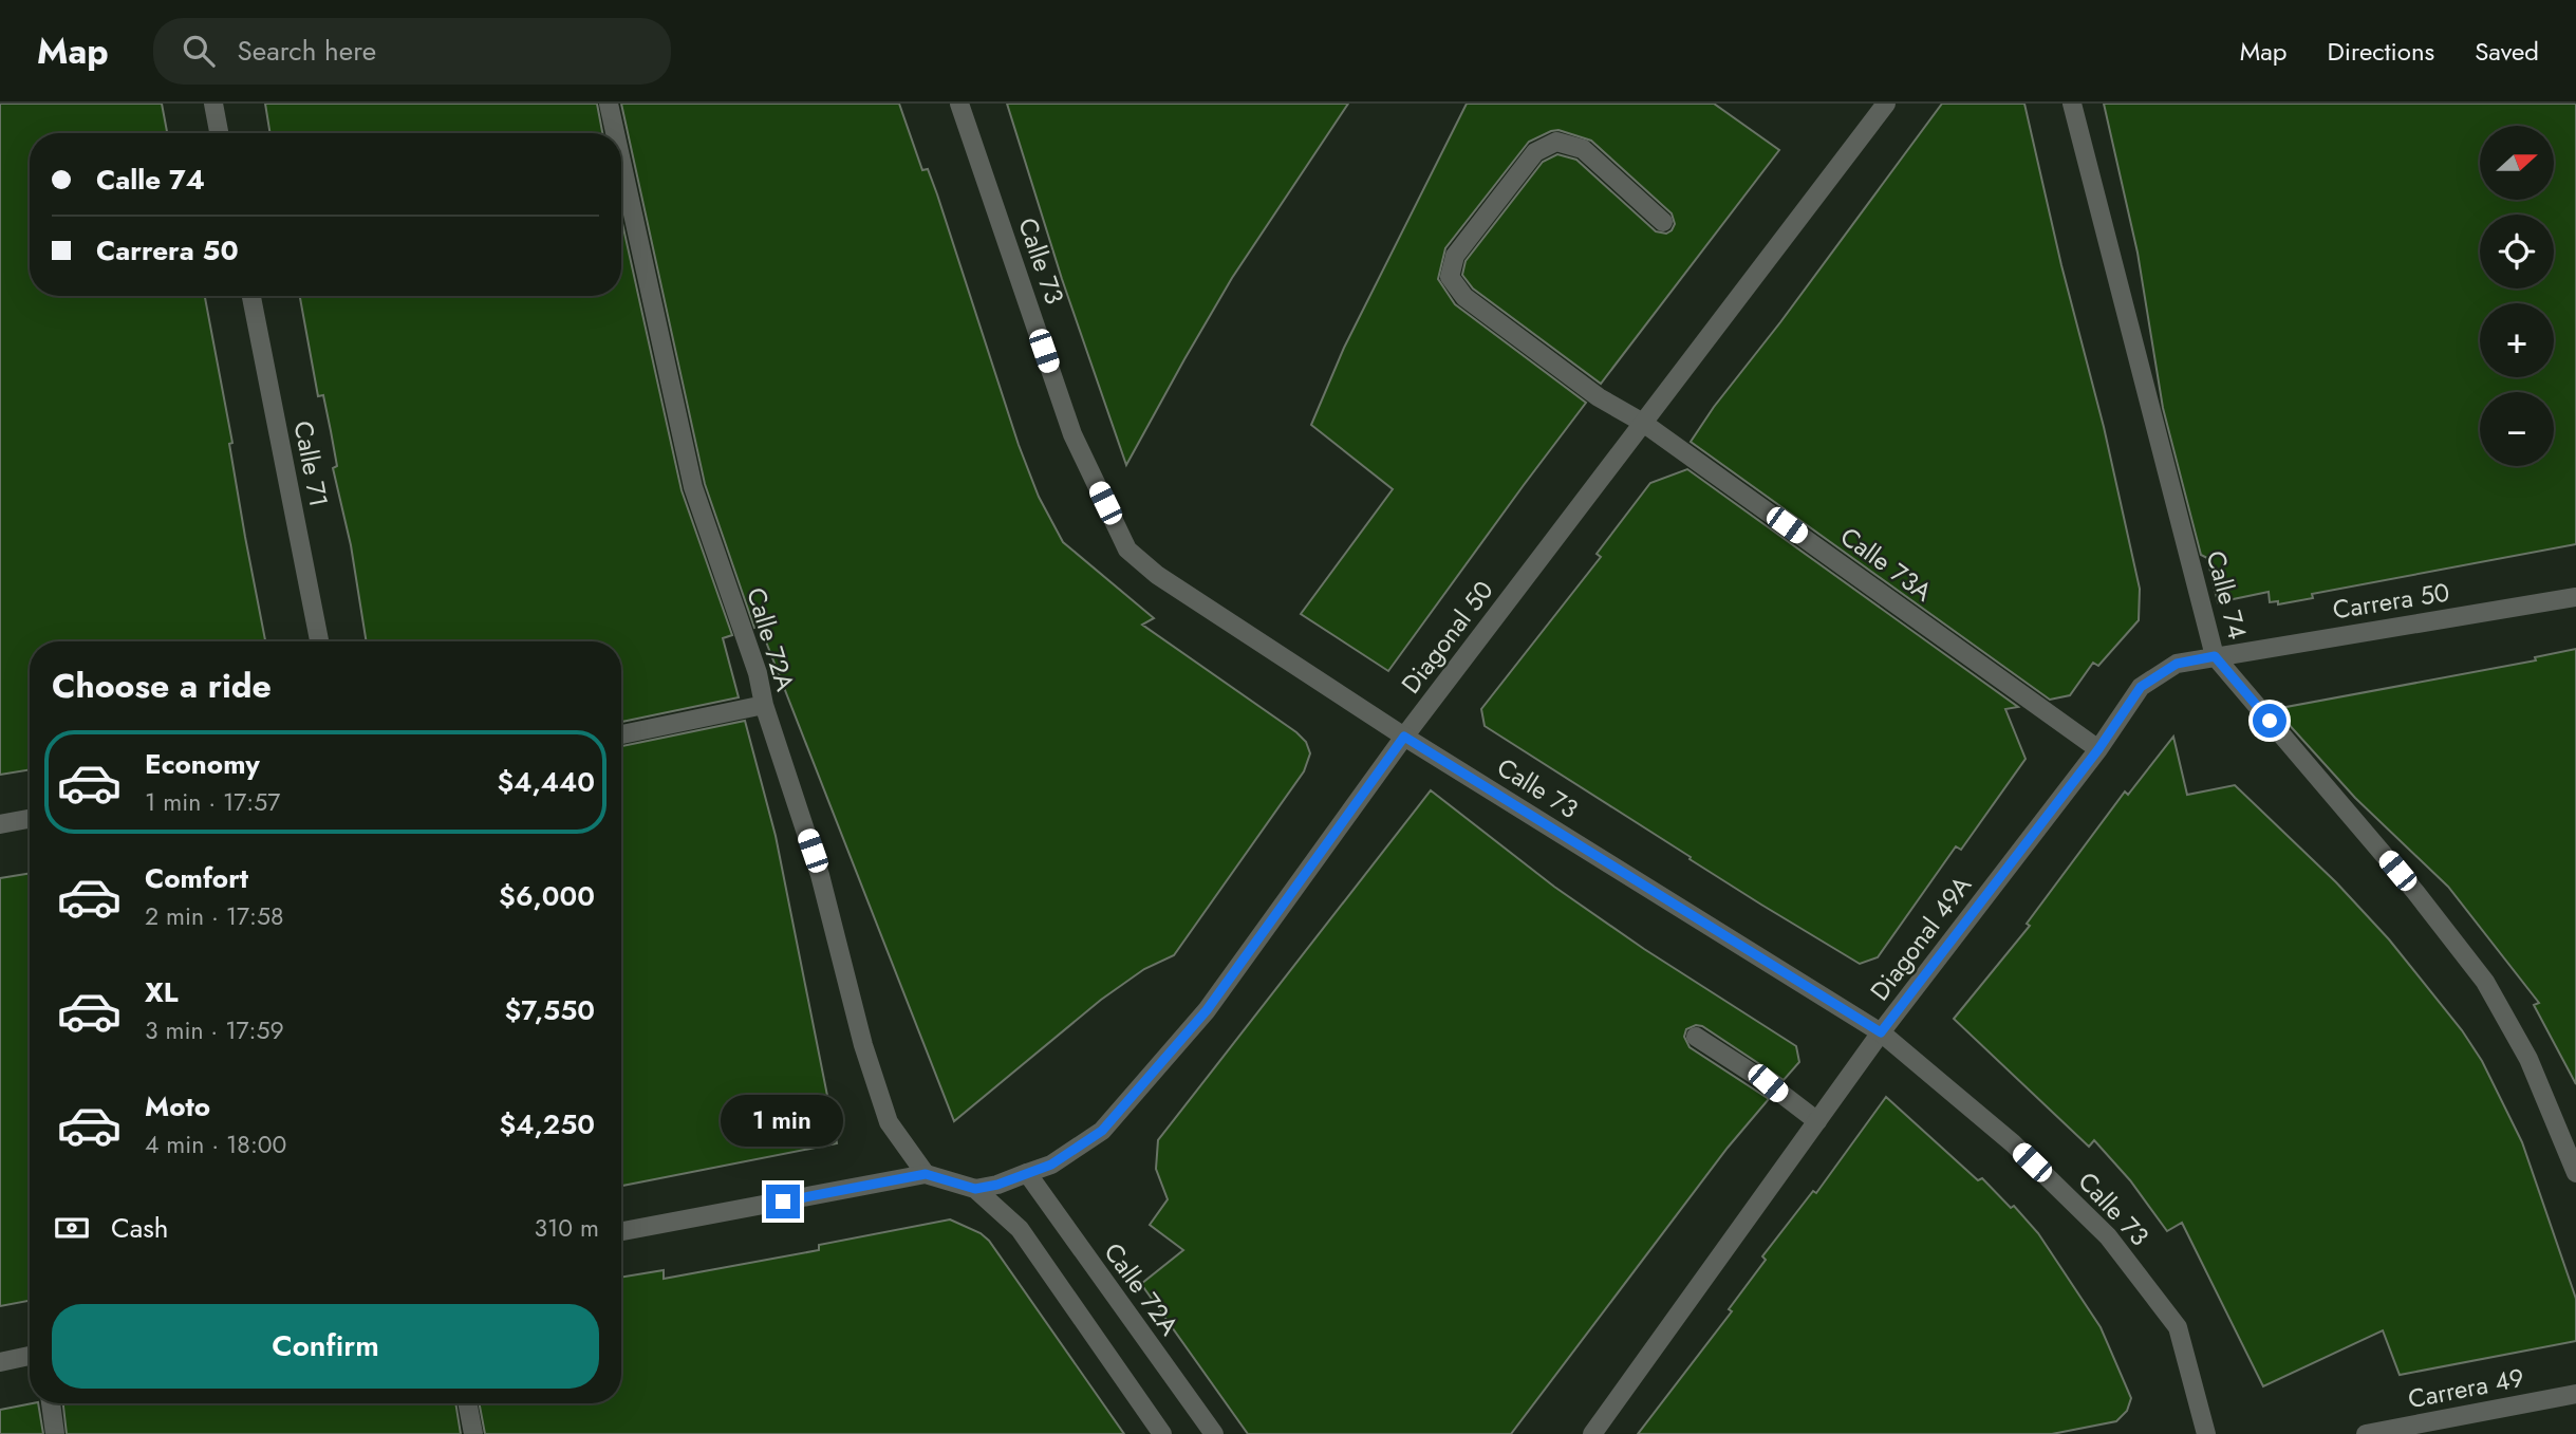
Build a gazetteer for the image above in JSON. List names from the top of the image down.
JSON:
{
  "streets": {
    "street": [
      "Calle 73",
      "Calle 71",
      "Calle 73A",
      "Calle 74",
      "Carrera 50",
      "Diagonal 50",
      "Calle 72A",
      "Diagonal 49A",
      "Carrera 49"
    ]
  },
  "crossings": [
    ["Calle 73", "Diagonal 50"],
    ["Calle 73", "Diagonal 49A"],
    ["Calle 73A", "Diagonal 50"],
    ["Calle 73A", "Diagonal 49A"],
    ["Calle 74", "Carrera 50"],
    ["Calle 74", "Diagonal 49A"],
    ["Carrera 50", "Diagonal 49A"],
    ["Diagonal 50", "Calle 72A"]
  ],
  "north": "right",
  "page": {
    "header": "Map",
    "search": "Search here",
    "nav": ["Map", "Directions", "Saved"],
    "map_buttons": ["+", "−"],
    "banner": ["Calle 74", "Carrera 50"],
    "heading": "Choose a ride",
    "list": [
      {
        "name": "Economy",
        "note": "1 min · 17:57",
        "value": "$4,440"
      },
      {
        "name": "Comfort",
        "note": "2 min · 17:58",
        "value": "$6,000"
      },
      {
        "name": "XL",
        "note": "3 min · 17:59",
        "value": "$7,550"
      },
      {
        "name": "Moto",
        "note": "4 min · 18:00",
        "value": "$4,250"
      }
    ],
    "bubble": "1 min",
    "pay": ["Cash", "310 m"],
    "buttons": "Confirm"
  }
}
